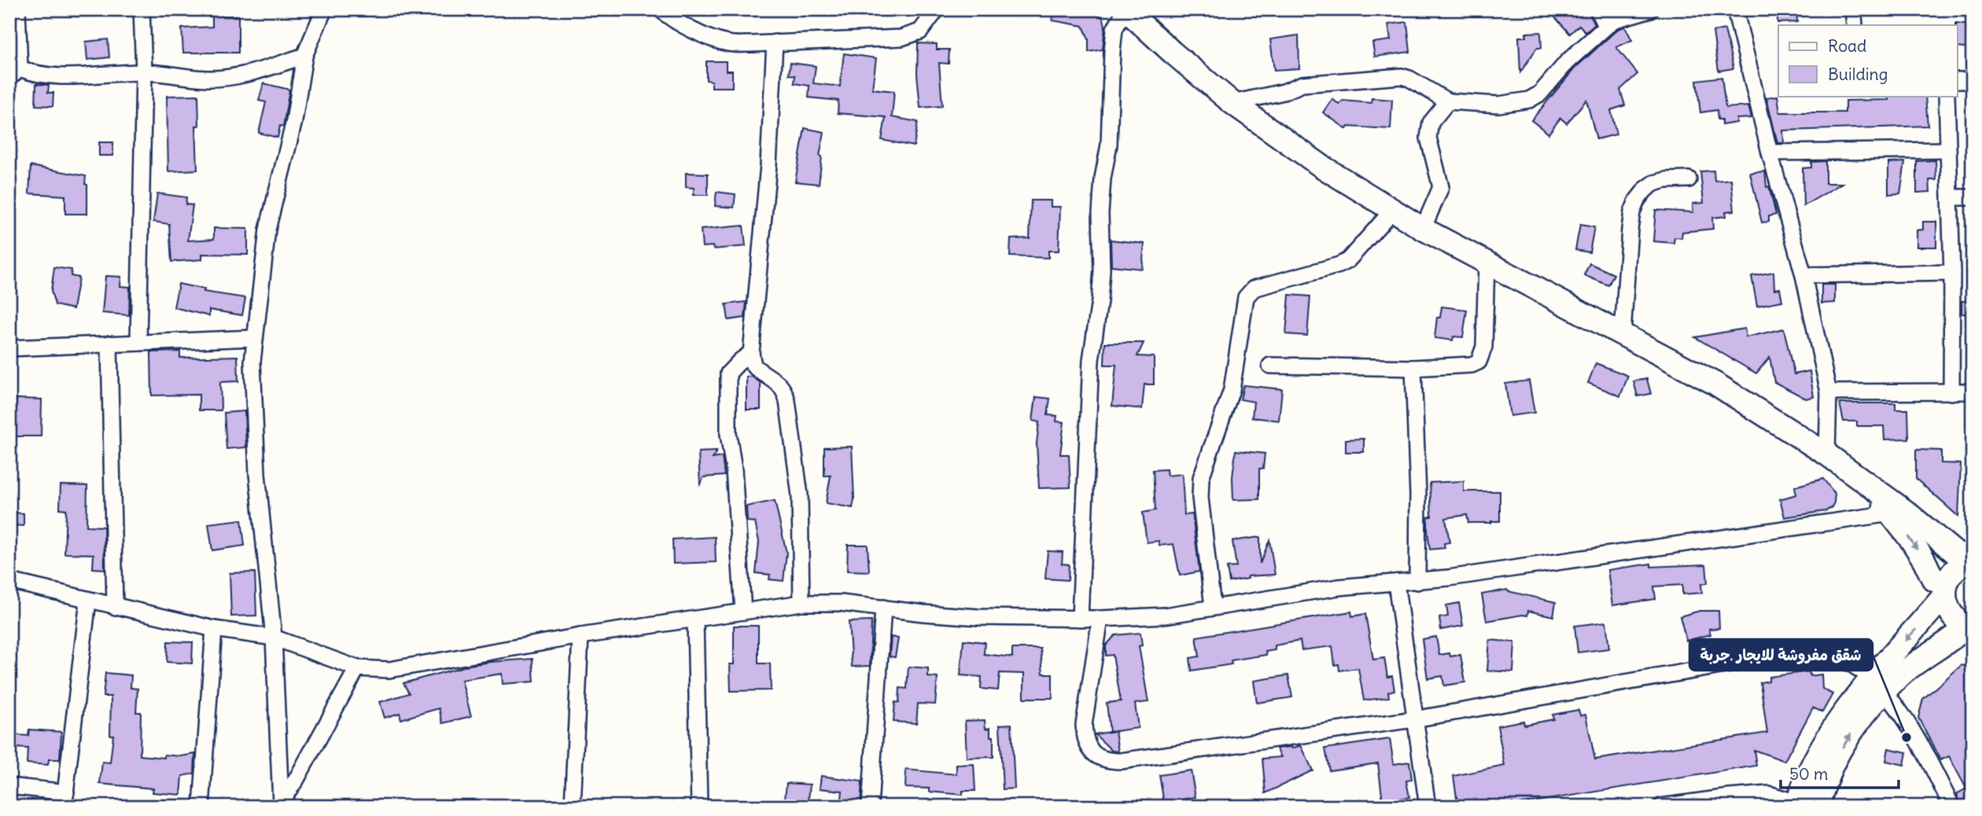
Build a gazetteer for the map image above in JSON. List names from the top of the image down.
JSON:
{
  "places": ["شقق مفروشة للايجار .جربة"],
  "legend": ["Road", "Building"],
  "scale_bar": "50 m"
}
